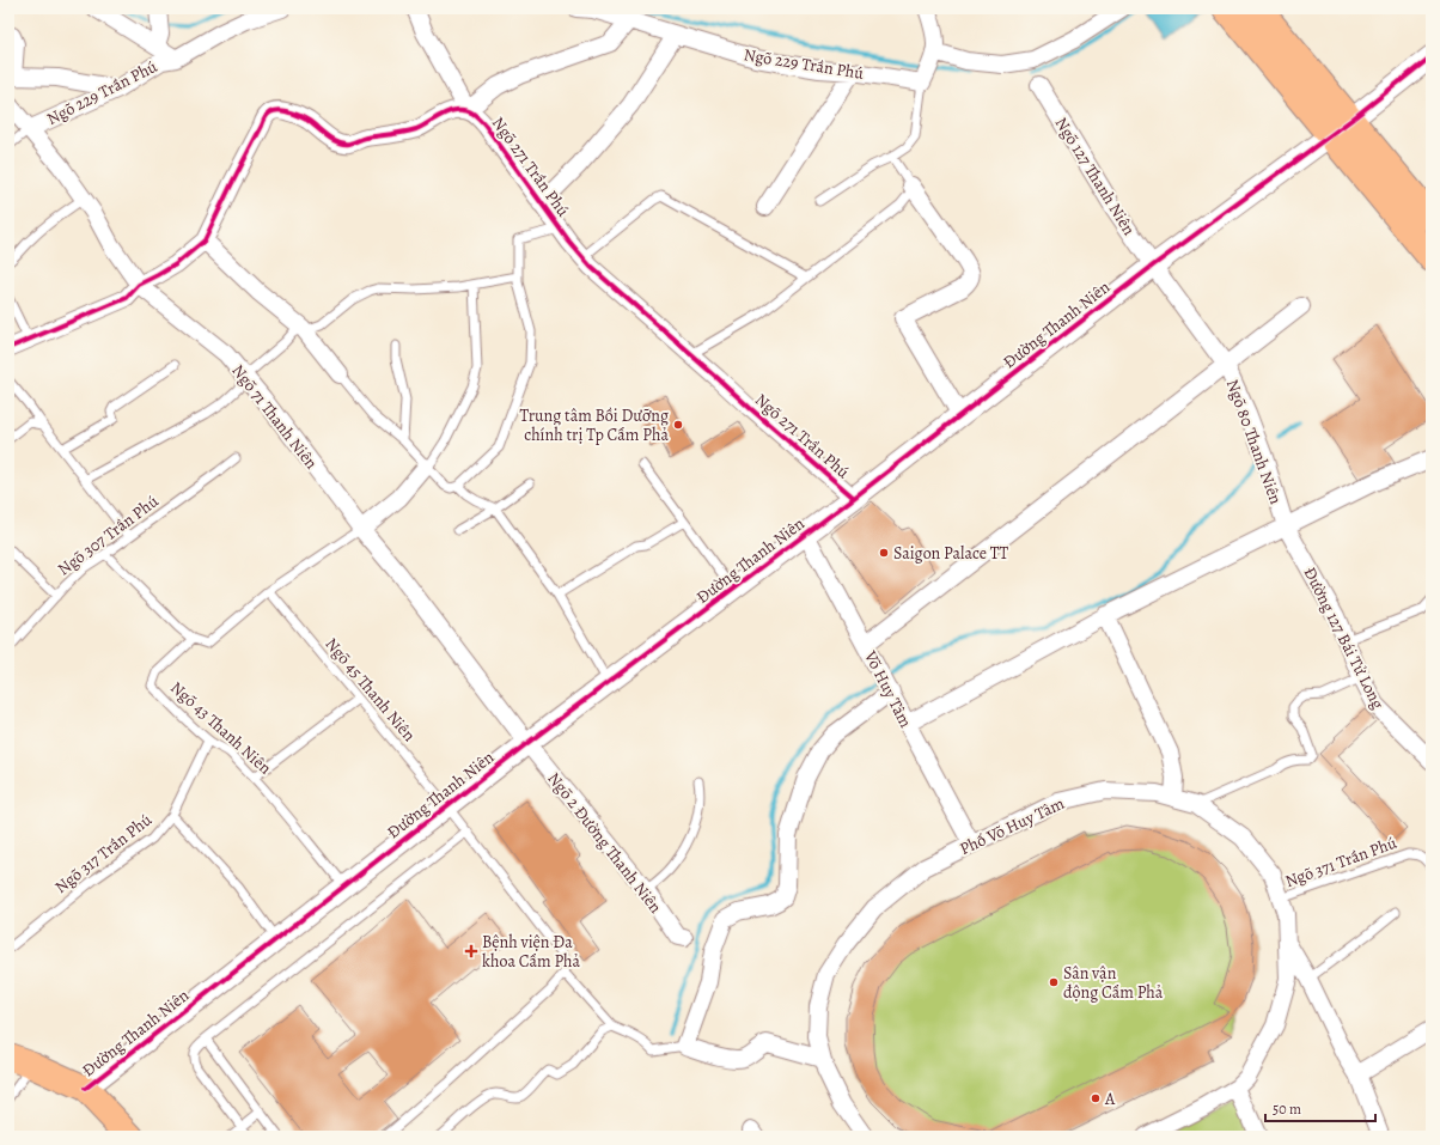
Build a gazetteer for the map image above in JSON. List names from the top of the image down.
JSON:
{
  "streets": {
    "street": [
      "Ngõ 229 Trần Phú",
      "Ngõ 271 Trần Phú",
      "Ngõ 127 Thanh Niên",
      "Đường Thanh Niên",
      "Ngõ 71 Thanh Niên",
      "Ngõ 80 Thanh Niên",
      "Đường 127 Bái Tử Long",
      "Võ Huy Tâm",
      "Phố Võ Huy Tâm",
      "Ngõ 2 Đường Thanh Niên"
    ],
    "lane": [
      "Ngõ 307 Trần Phú",
      "Ngõ 45 Thanh Niên",
      "Ngõ 43 Thanh Niên",
      "Ngõ 317 Trần Phú",
      "Ngõ 371 Trần Phú"
    ]
  },
  "crossings": [
    ["Ngõ 229 Trần Phú", "Ngõ 71 Thanh Niên"],
    ["Ngõ 271 Trần Phú", "Đường Thanh Niên"],
    ["Ngõ 271 Trần Phú", "Ngõ 71 Thanh Niên"],
    ["Ngõ 127 Thanh Niên", "Đường Thanh Niên"],
    ["Ngõ 127 Thanh Niên", "Ngõ 80 Thanh Niên"],
    ["Đường Thanh Niên", "Ngõ 71 Thanh Niên"],
    ["Đường Thanh Niên", "Ngõ 80 Thanh Niên"],
    ["Đường Thanh Niên", "Ngõ 45 Thanh Niên"],
    ["Đường Thanh Niên", "Võ Huy Tâm"],
    ["Đường Thanh Niên", "Ngõ 43 Thanh Niên"],
    ["Đường Thanh Niên", "Ngõ 2 Đường Thanh Niên"],
    ["Ngõ 71 Thanh Niên", "Ngõ 2 Đường Thanh Niên"],
    ["Ngõ 80 Thanh Niên", "Đường 127 Bái Tử Long"],
    ["Võ Huy Tâm", "Phố Võ Huy Tâm"],
    ["Ngõ 43 Thanh Niên", "Ngõ 317 Trần Phú"],
    ["Phố Võ Huy Tâm", "Ngõ 371 Trần Phú"]
  ],
  "places": {
    "other": [
      "Trung tâm Bồi Dưỡng chính trị Tp Cẩm Phả",
      "Saigon Palace TT",
      "Sân vận động Cẩm Phả",
      "A"
    ],
    "health": ["Bệnh viện Đa khoa Cẩm Phả"]
  },
  "scale_bar": "50 m"
}
